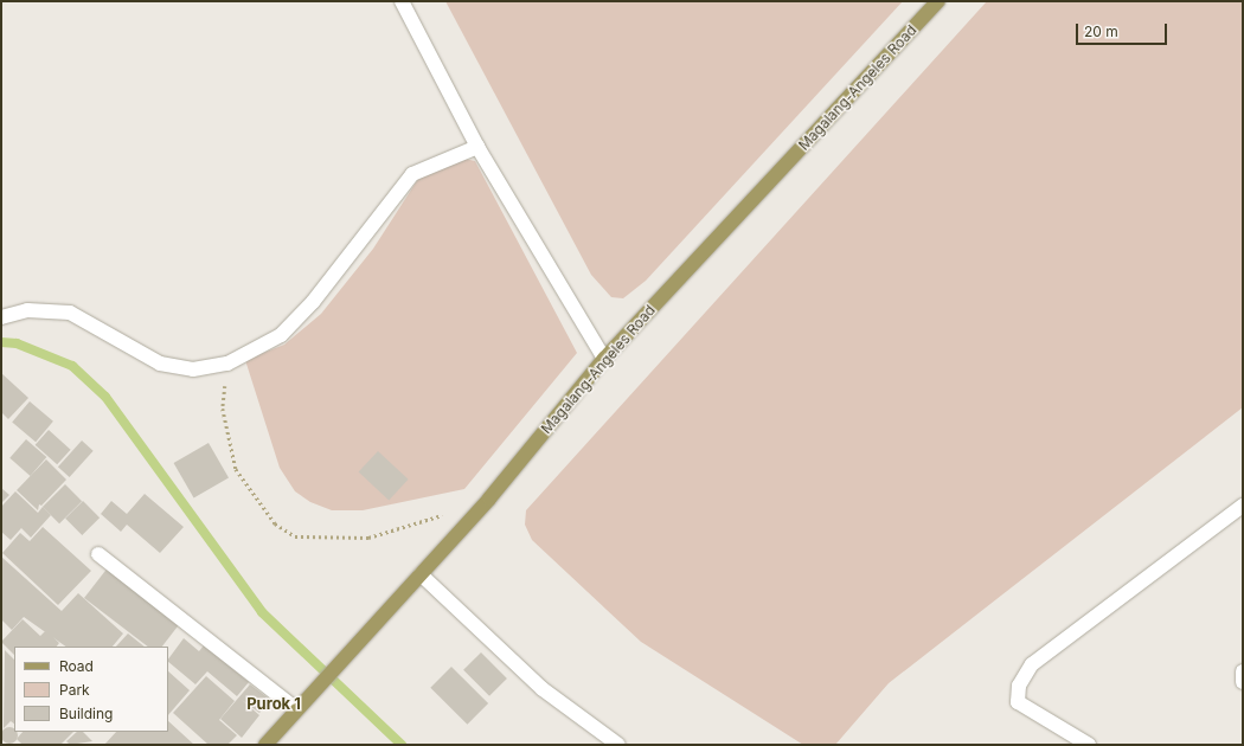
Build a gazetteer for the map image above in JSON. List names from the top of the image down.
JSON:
{
  "streets": {
    "main road": ["Magalang-Angeles Road"]
  },
  "districts": ["Purok 1"],
  "legend": ["Road", "Park", "Building"],
  "scale_bar": "20 m"
}
